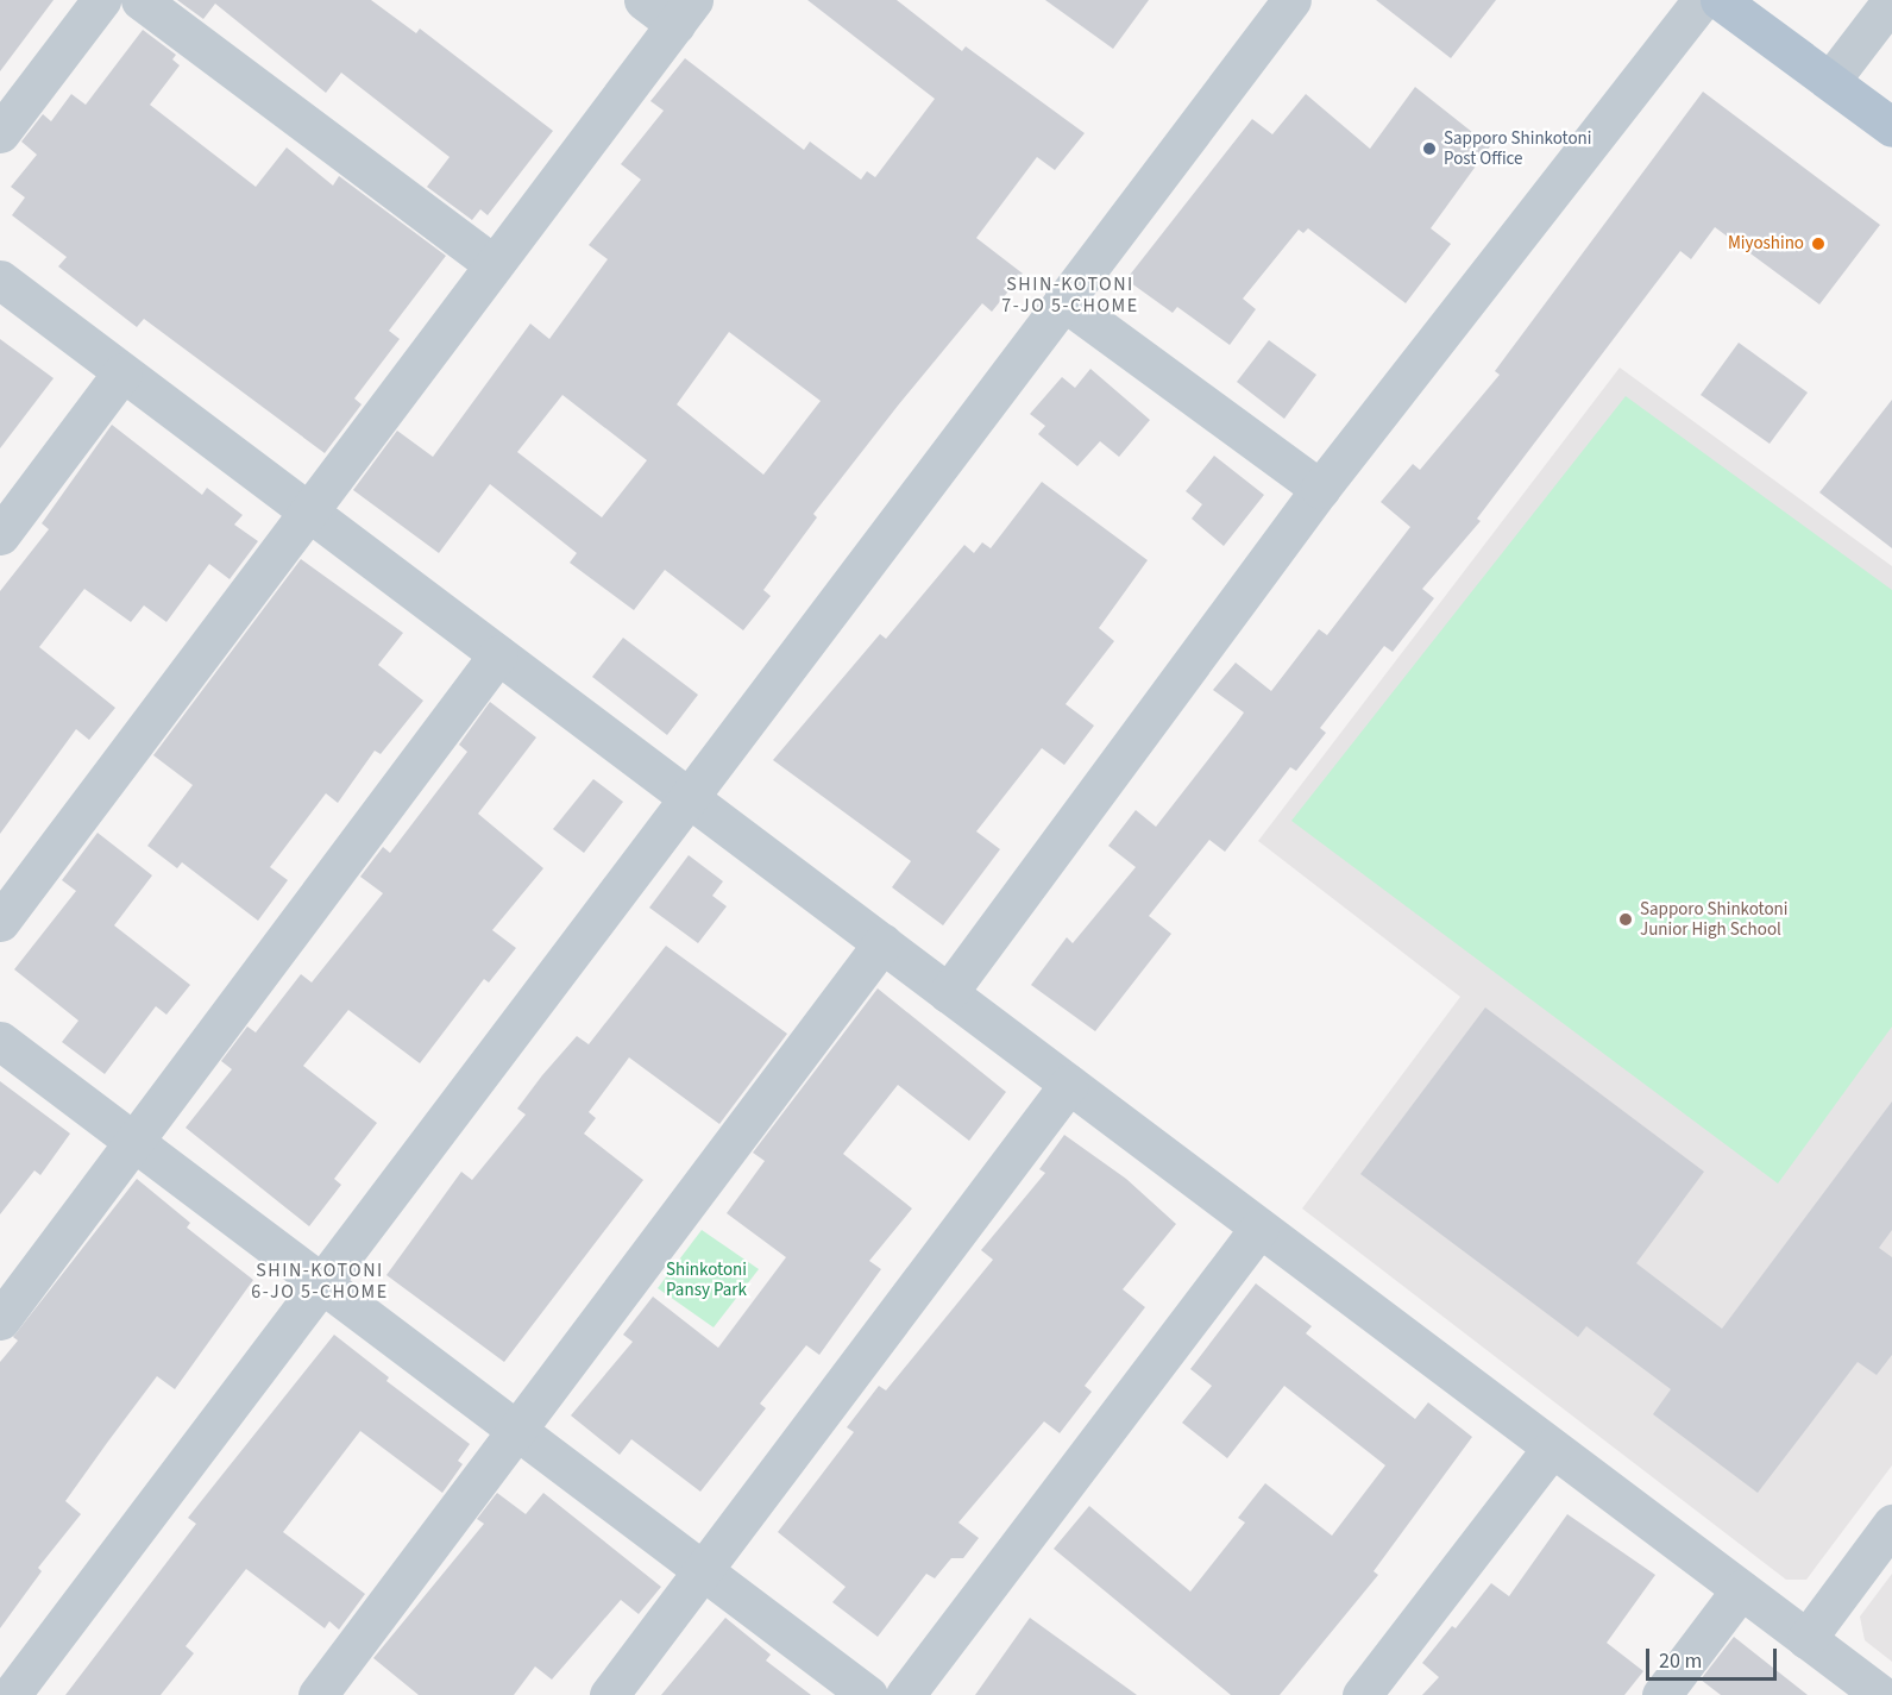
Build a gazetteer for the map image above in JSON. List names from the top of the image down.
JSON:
{
  "districts": ["SHIN-KOTONI 7-JO 5-CHOME", "SHIN-KOTONI 6-JO 5-CHOME"],
  "parks": ["Shinkotoni Pansy Park"],
  "places": ["Sapporo Shinkotoni Post Office", "Miyoshino", "Sapporo Shinkotoni Junior High School"],
  "scale_bar": "20 m"
}
